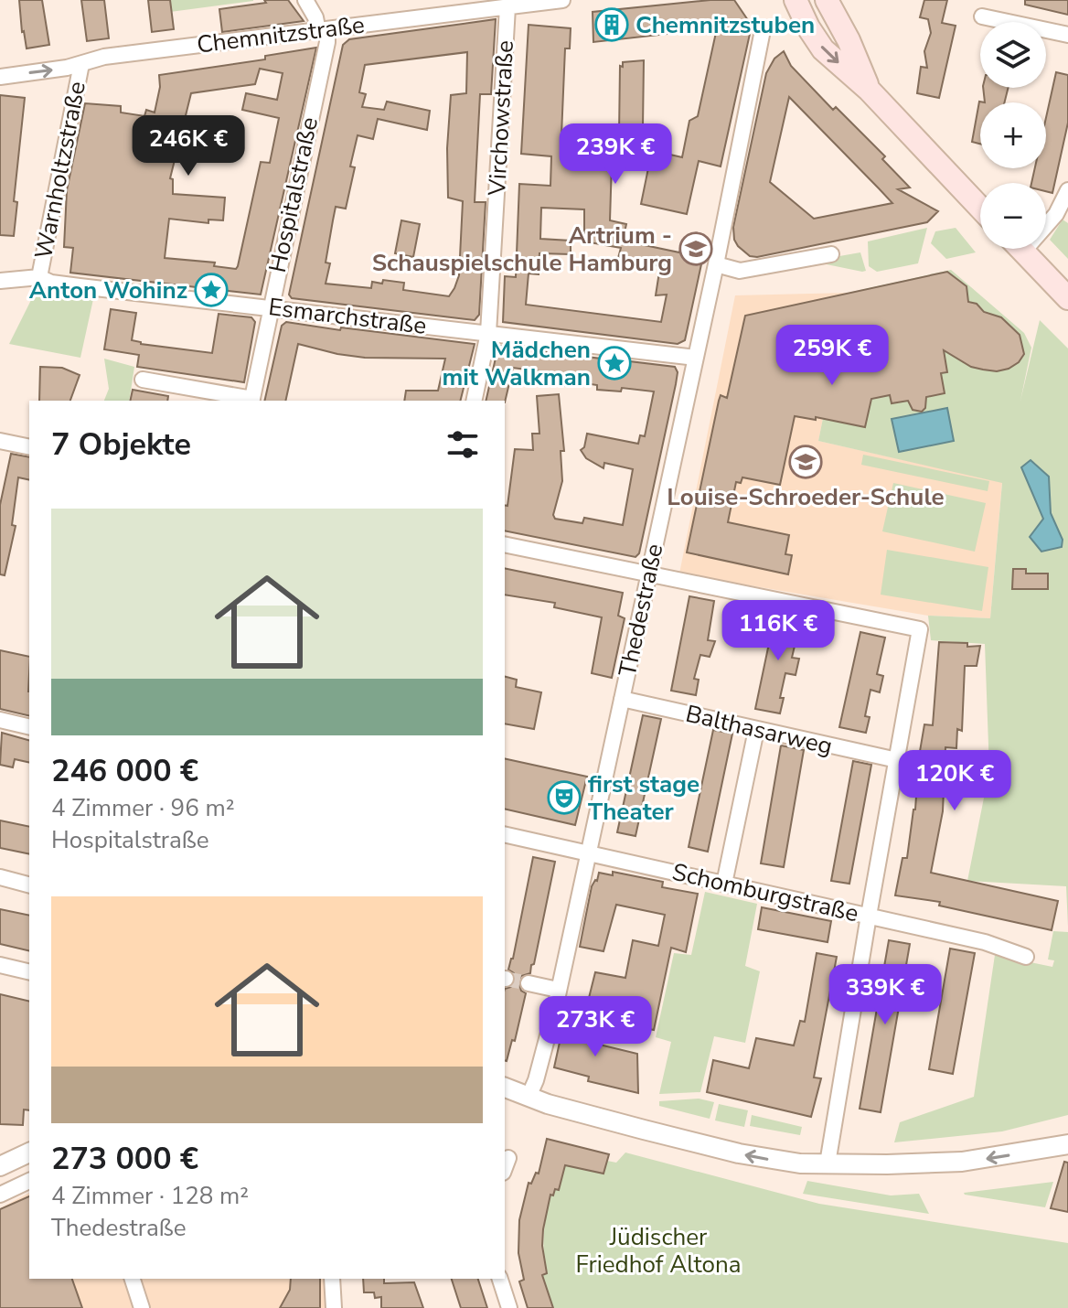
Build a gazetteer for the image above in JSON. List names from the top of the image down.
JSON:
{
  "streets": {
    "street": [
      "Chemnitzstraße",
      "Virchowstraße",
      "Warnholtzstraße",
      "Hospitalstraße",
      "Esmarchstraße",
      "Thedestraße",
      "Balthasarweg",
      "Schomburgstraße"
    ]
  },
  "crossings": [
    ["Chemnitzstraße", "Virchowstraße"],
    ["Chemnitzstraße", "Warnholtzstraße"],
    ["Chemnitzstraße", "Hospitalstraße"],
    ["Virchowstraße", "Esmarchstraße"],
    ["Warnholtzstraße", "Esmarchstraße"],
    ["Hospitalstraße", "Esmarchstraße"],
    ["Esmarchstraße", "Thedestraße"],
    ["Thedestraße", "Balthasarweg"],
    ["Thedestraße", "Schomburgstraße"]
  ],
  "parks": ["Jüdischer Friedhof Altona"],
  "places": {
    "building": ["Chemnitzstuben"],
    "school or university": ["Artrium - Schauspielschule Hamburg", "Louise-Schroeder-Schule"],
    "place": ["Anton Wohinz", "Mädchen mit Walkman"],
    "theatre": ["first stage Theater"]
  },
  "page": {
    "map_buttons": ["+", "−"],
    "price": [
      "246K €",
      "239K €",
      "259K €",
      "116K €",
      "120K €",
      "339K €",
      "273K €"
    ],
    "heading": "7 Objekte",
    "list": [
      {
        "name": "246 000 €",
        "note": "4 Zimmer · 96 m² · Hospitalstraße"
      },
      {
        "name": "273 000 €",
        "note": "4 Zimmer · 128 m² · Thedestraße"
      }
    ]
  }
}
